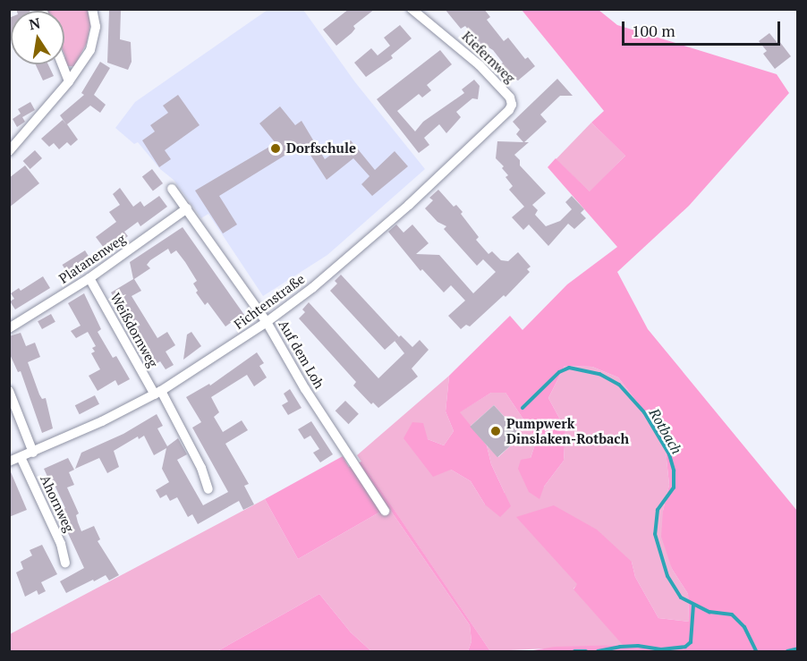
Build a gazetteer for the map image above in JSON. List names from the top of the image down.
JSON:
{
  "streets": {
    "street": [
      "Kiefernweg",
      "Platanenweg",
      "Fichtenstraße",
      "Weißdornweg",
      "Auf dem Loh",
      "Ahornweg"
    ]
  },
  "crossings": [
    ["Kiefernweg", "Fichtenstraße"],
    ["Platanenweg", "Weißdornweg"],
    ["Platanenweg", "Auf dem Loh"],
    ["Fichtenstraße", "Weißdornweg"],
    ["Fichtenstraße", "Auf dem Loh"],
    ["Fichtenstraße", "Ahornweg"]
  ],
  "water": ["Rotbach"],
  "places": ["Dorfschule", "Pumpwerk Dinslaken-Rotbach"],
  "scale_bar": "100 m",
  "north": "top"
}
